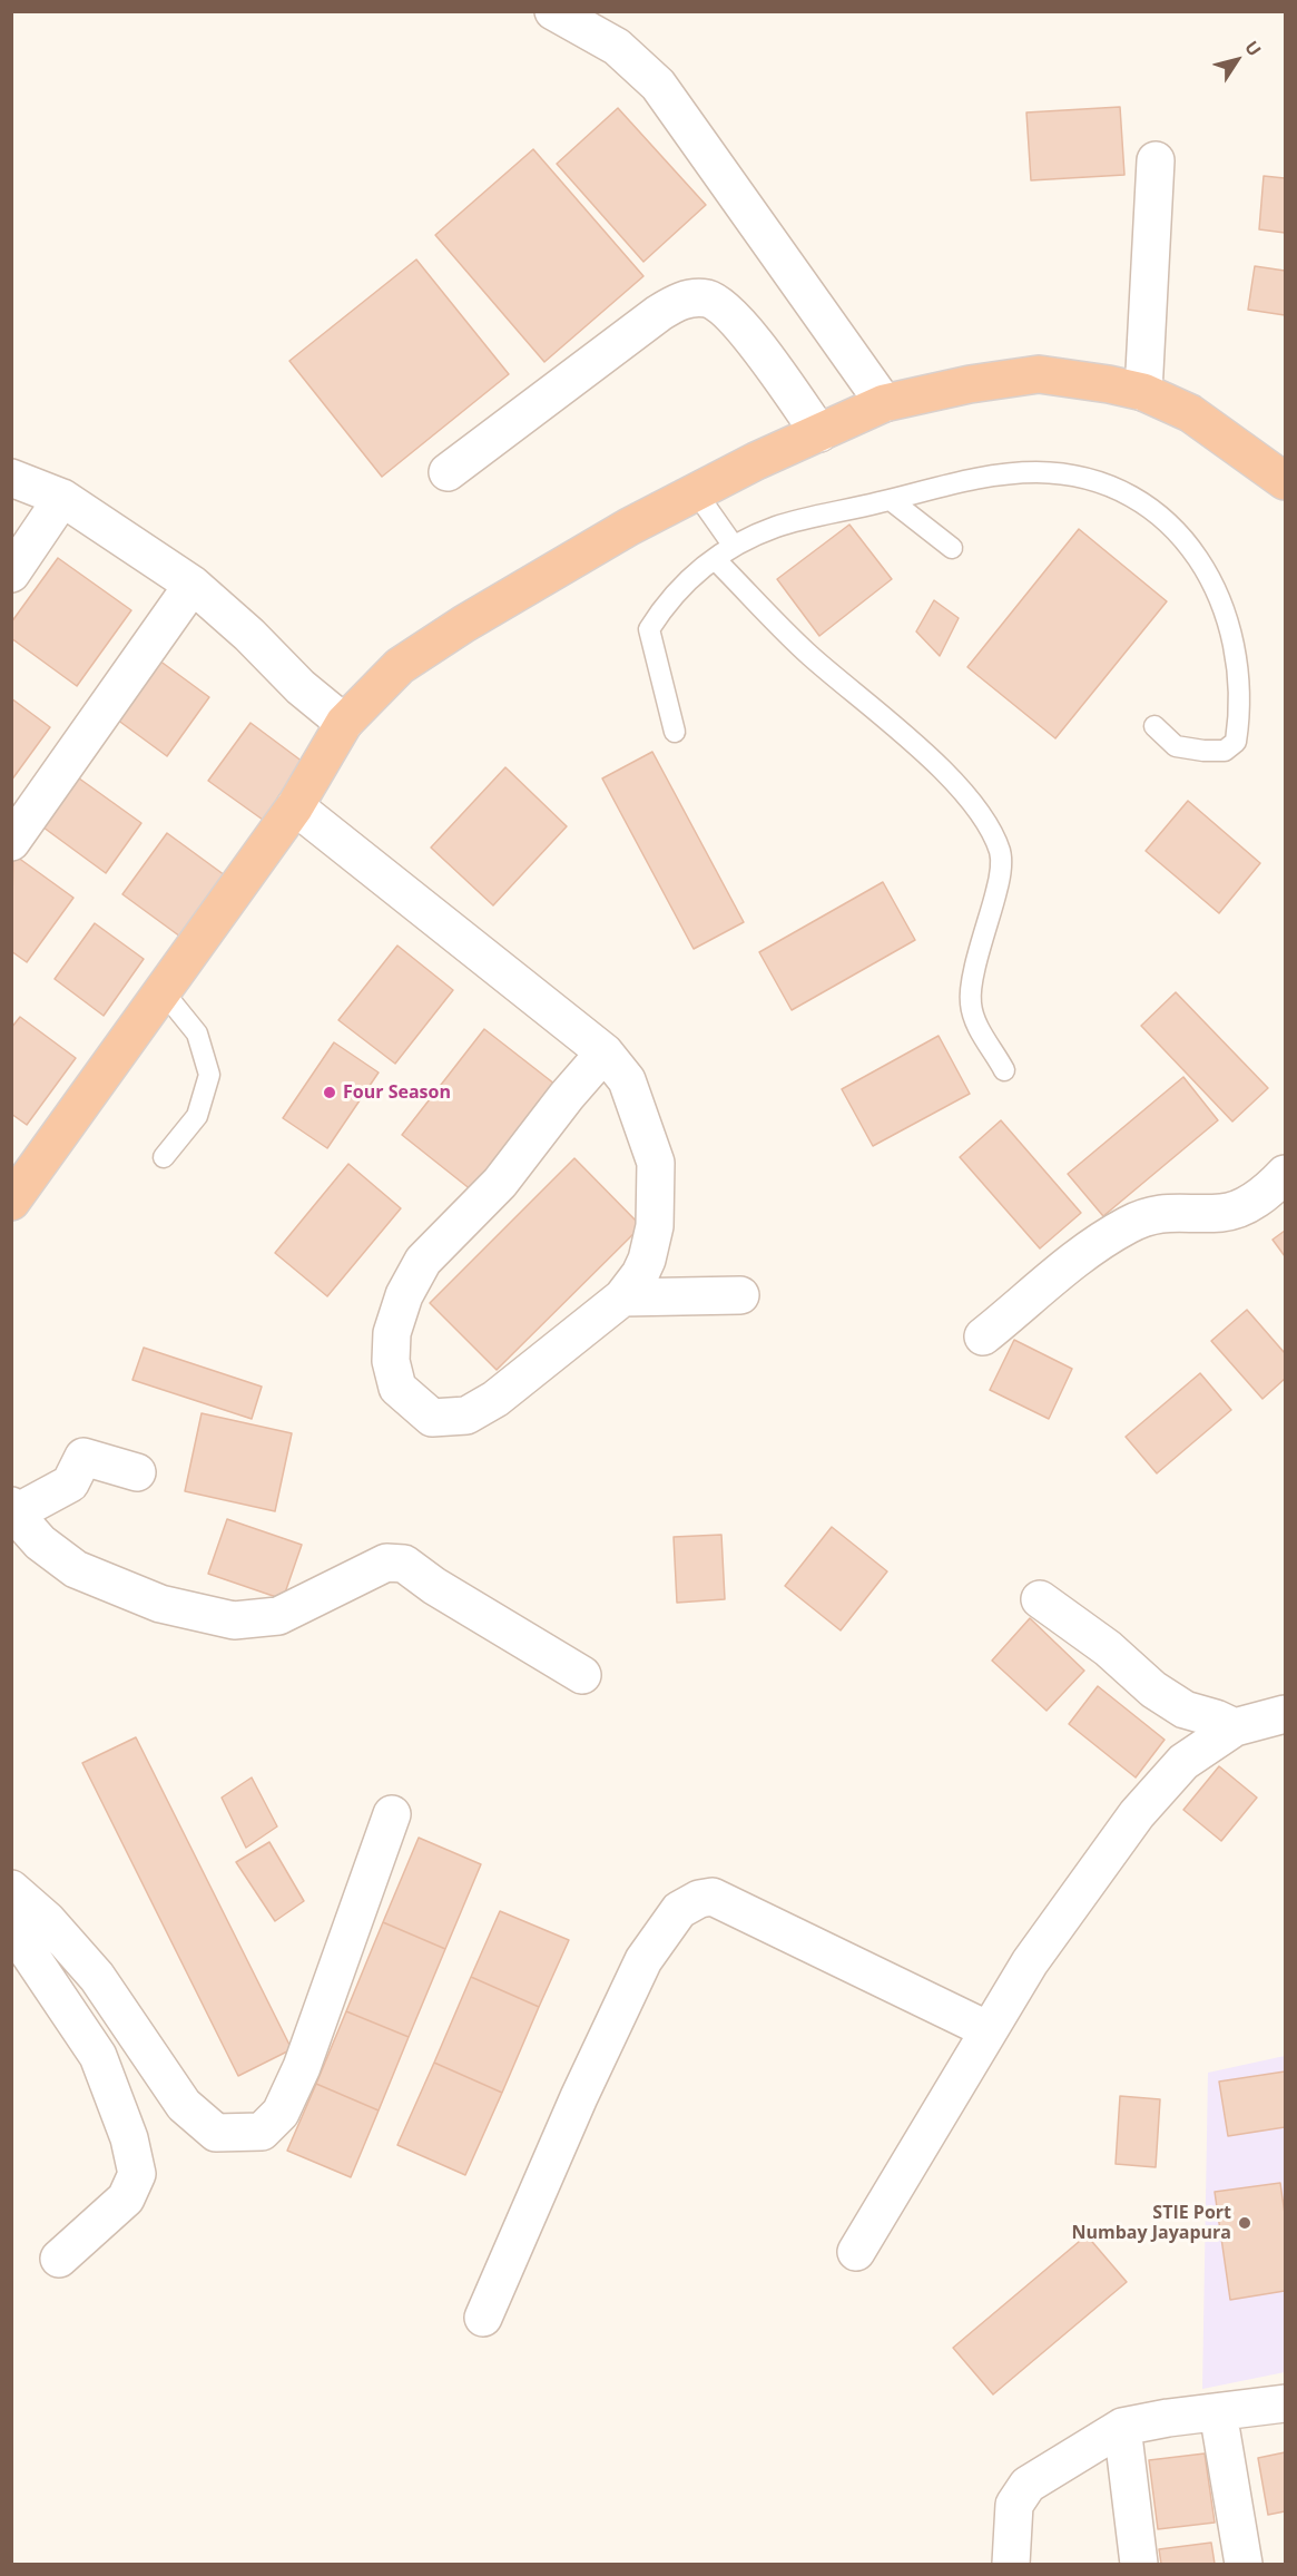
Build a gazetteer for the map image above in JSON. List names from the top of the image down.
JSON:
{
  "places": ["Four Season", "STIE Port Numbay Jayapura"],
  "north": "top right"
}
